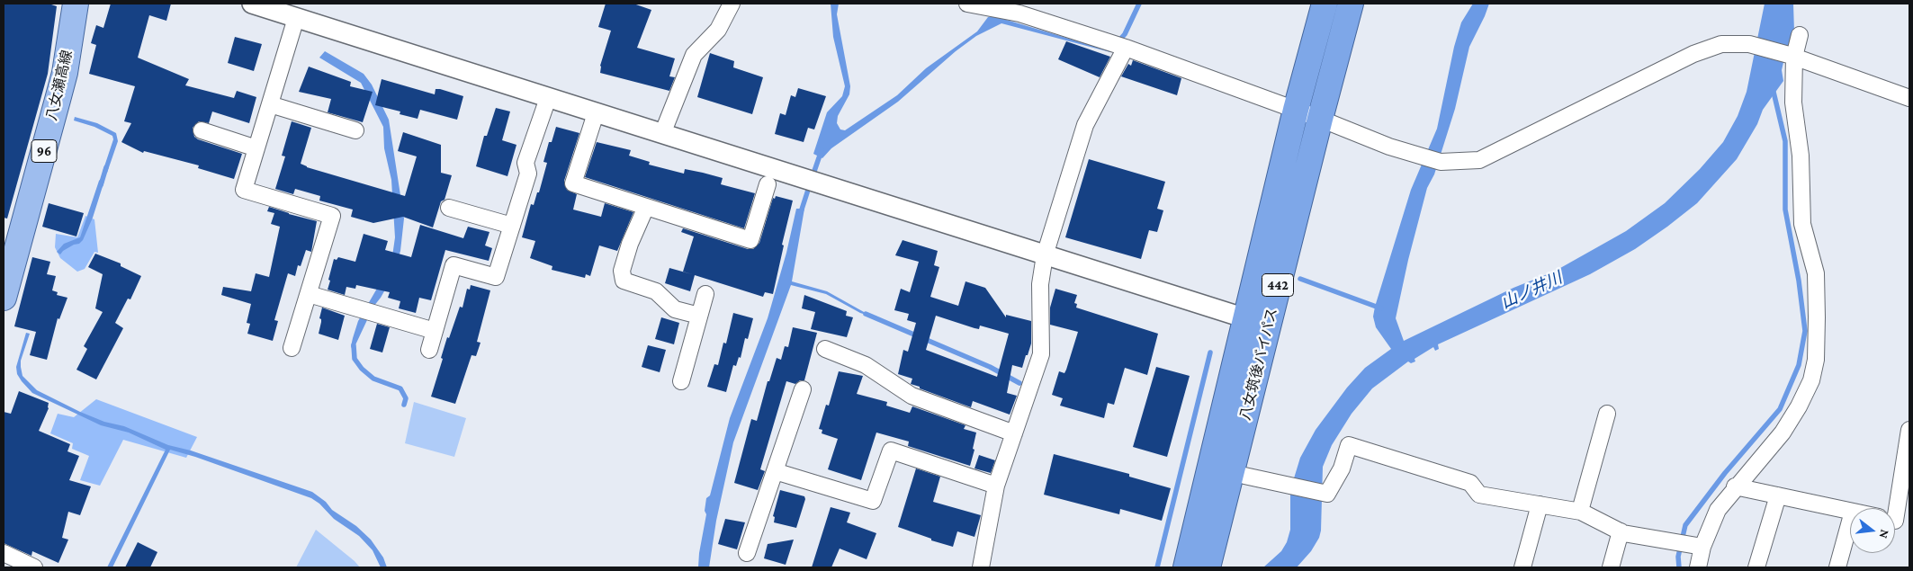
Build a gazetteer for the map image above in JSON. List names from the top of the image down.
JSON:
{
  "streets": {
    "highway": ["442", "八女筑後バイパス"],
    "main road": ["八女瀬高線", "96"]
  },
  "water": ["山ノ井川"],
  "north": "right"
}
